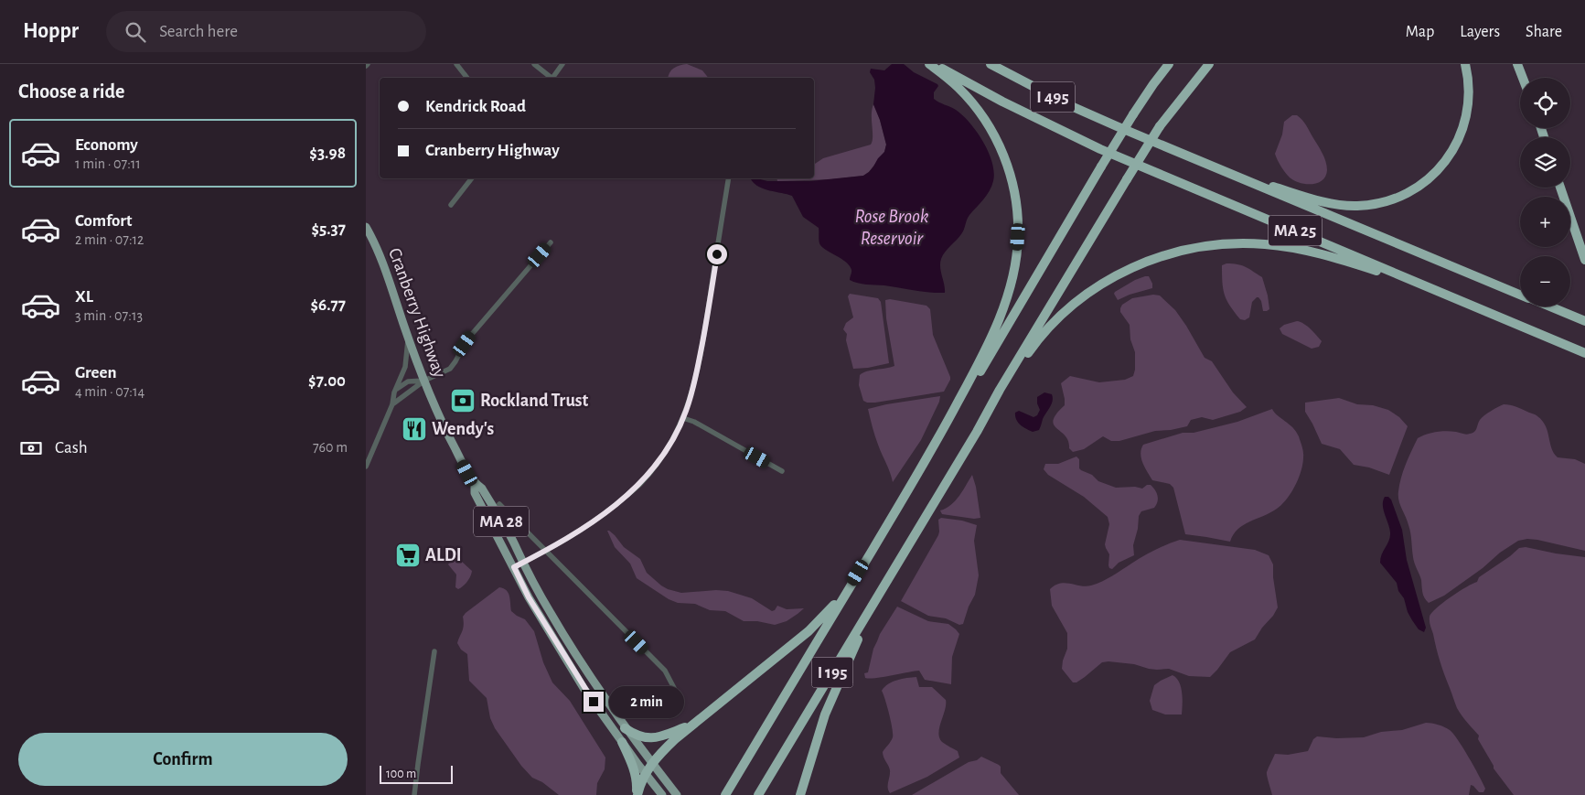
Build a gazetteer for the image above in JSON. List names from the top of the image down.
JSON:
{
  "streets": {
    "highway": ["I 495", "MA 25", "I 195"],
    "main road": ["Cranberry Highway", "MA 28"]
  },
  "crossings": [
    ["I 495", "MA 25"]
  ],
  "water": ["Rose Brook Reservoir"],
  "places": {
    "bank": ["Rockland Trust"],
    "restaurant": ["Wendy's"],
    "supermarket": ["ALDI"]
  },
  "scale_bar": "100 m",
  "page": {
    "header": "Hoppr",
    "search": "Search here",
    "nav": ["Map", "Layers", "Share"],
    "heading": "Choose a ride",
    "map_buttons": ["+", "−"],
    "banner": ["Kendrick Road", "Cranberry Highway"],
    "list": [
      {
        "name": "Economy",
        "note": "1 min · 07:11",
        "value": "$3.98"
      },
      {
        "name": "Comfort",
        "note": "2 min · 07:12",
        "value": "$5.37"
      },
      {
        "name": "XL",
        "note": "3 min · 07:13",
        "value": "$6.77"
      },
      {
        "name": "Green",
        "note": "4 min · 07:14",
        "value": "$7.00"
      }
    ],
    "pay": ["Cash", "760 m"],
    "bubble": "2 min",
    "buttons": "Confirm",
    "scale": "100 m"
  }
}
